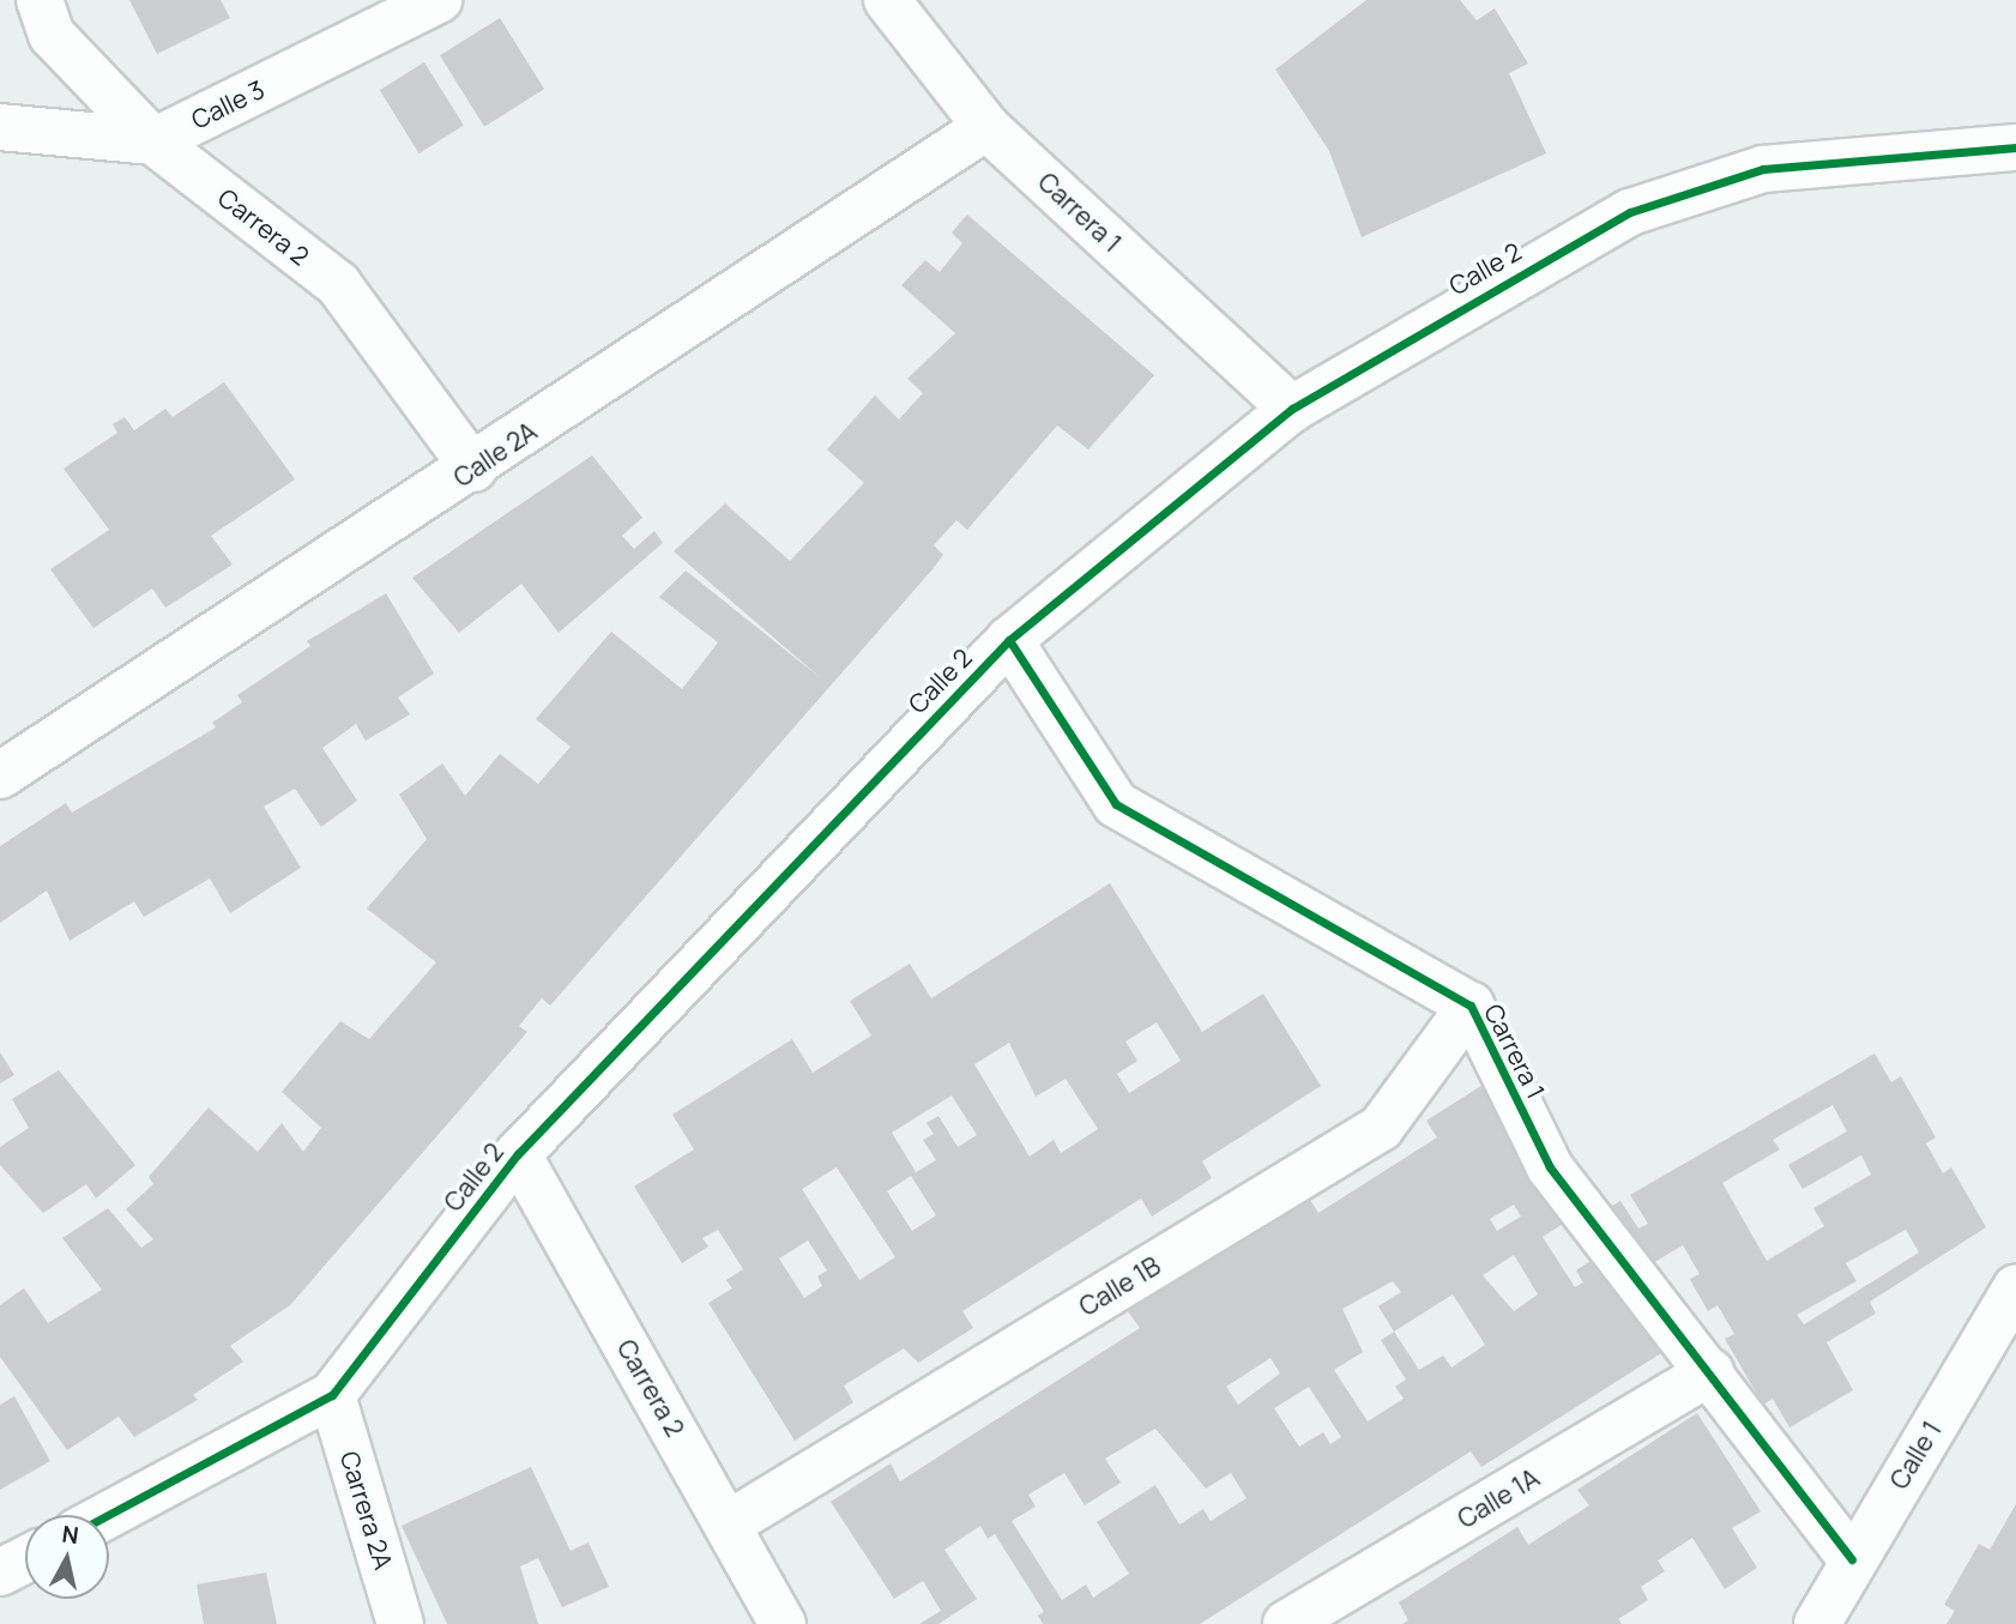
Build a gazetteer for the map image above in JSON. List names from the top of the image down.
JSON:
{
  "streets": {
    "street": [
      "Calle 3",
      "Carrera 1",
      "Carrera 2",
      "Calle 2",
      "Calle 2A",
      "Calle 1B",
      "Calle 1",
      "Calle 1A",
      "Carrera 2A"
    ]
  },
  "crossings": [
    ["Calle 3", "Carrera 2"],
    ["Carrera 1", "Calle 2"],
    ["Carrera 1", "Calle 2A"],
    ["Carrera 1", "Calle 1B"],
    ["Carrera 1", "Calle 1"],
    ["Carrera 1", "Calle 1A"],
    ["Carrera 2", "Calle 2"],
    ["Carrera 2", "Calle 2A"],
    ["Carrera 2", "Calle 1B"],
    ["Calle 2", "Carrera 2A"]
  ],
  "north": "top"
}
